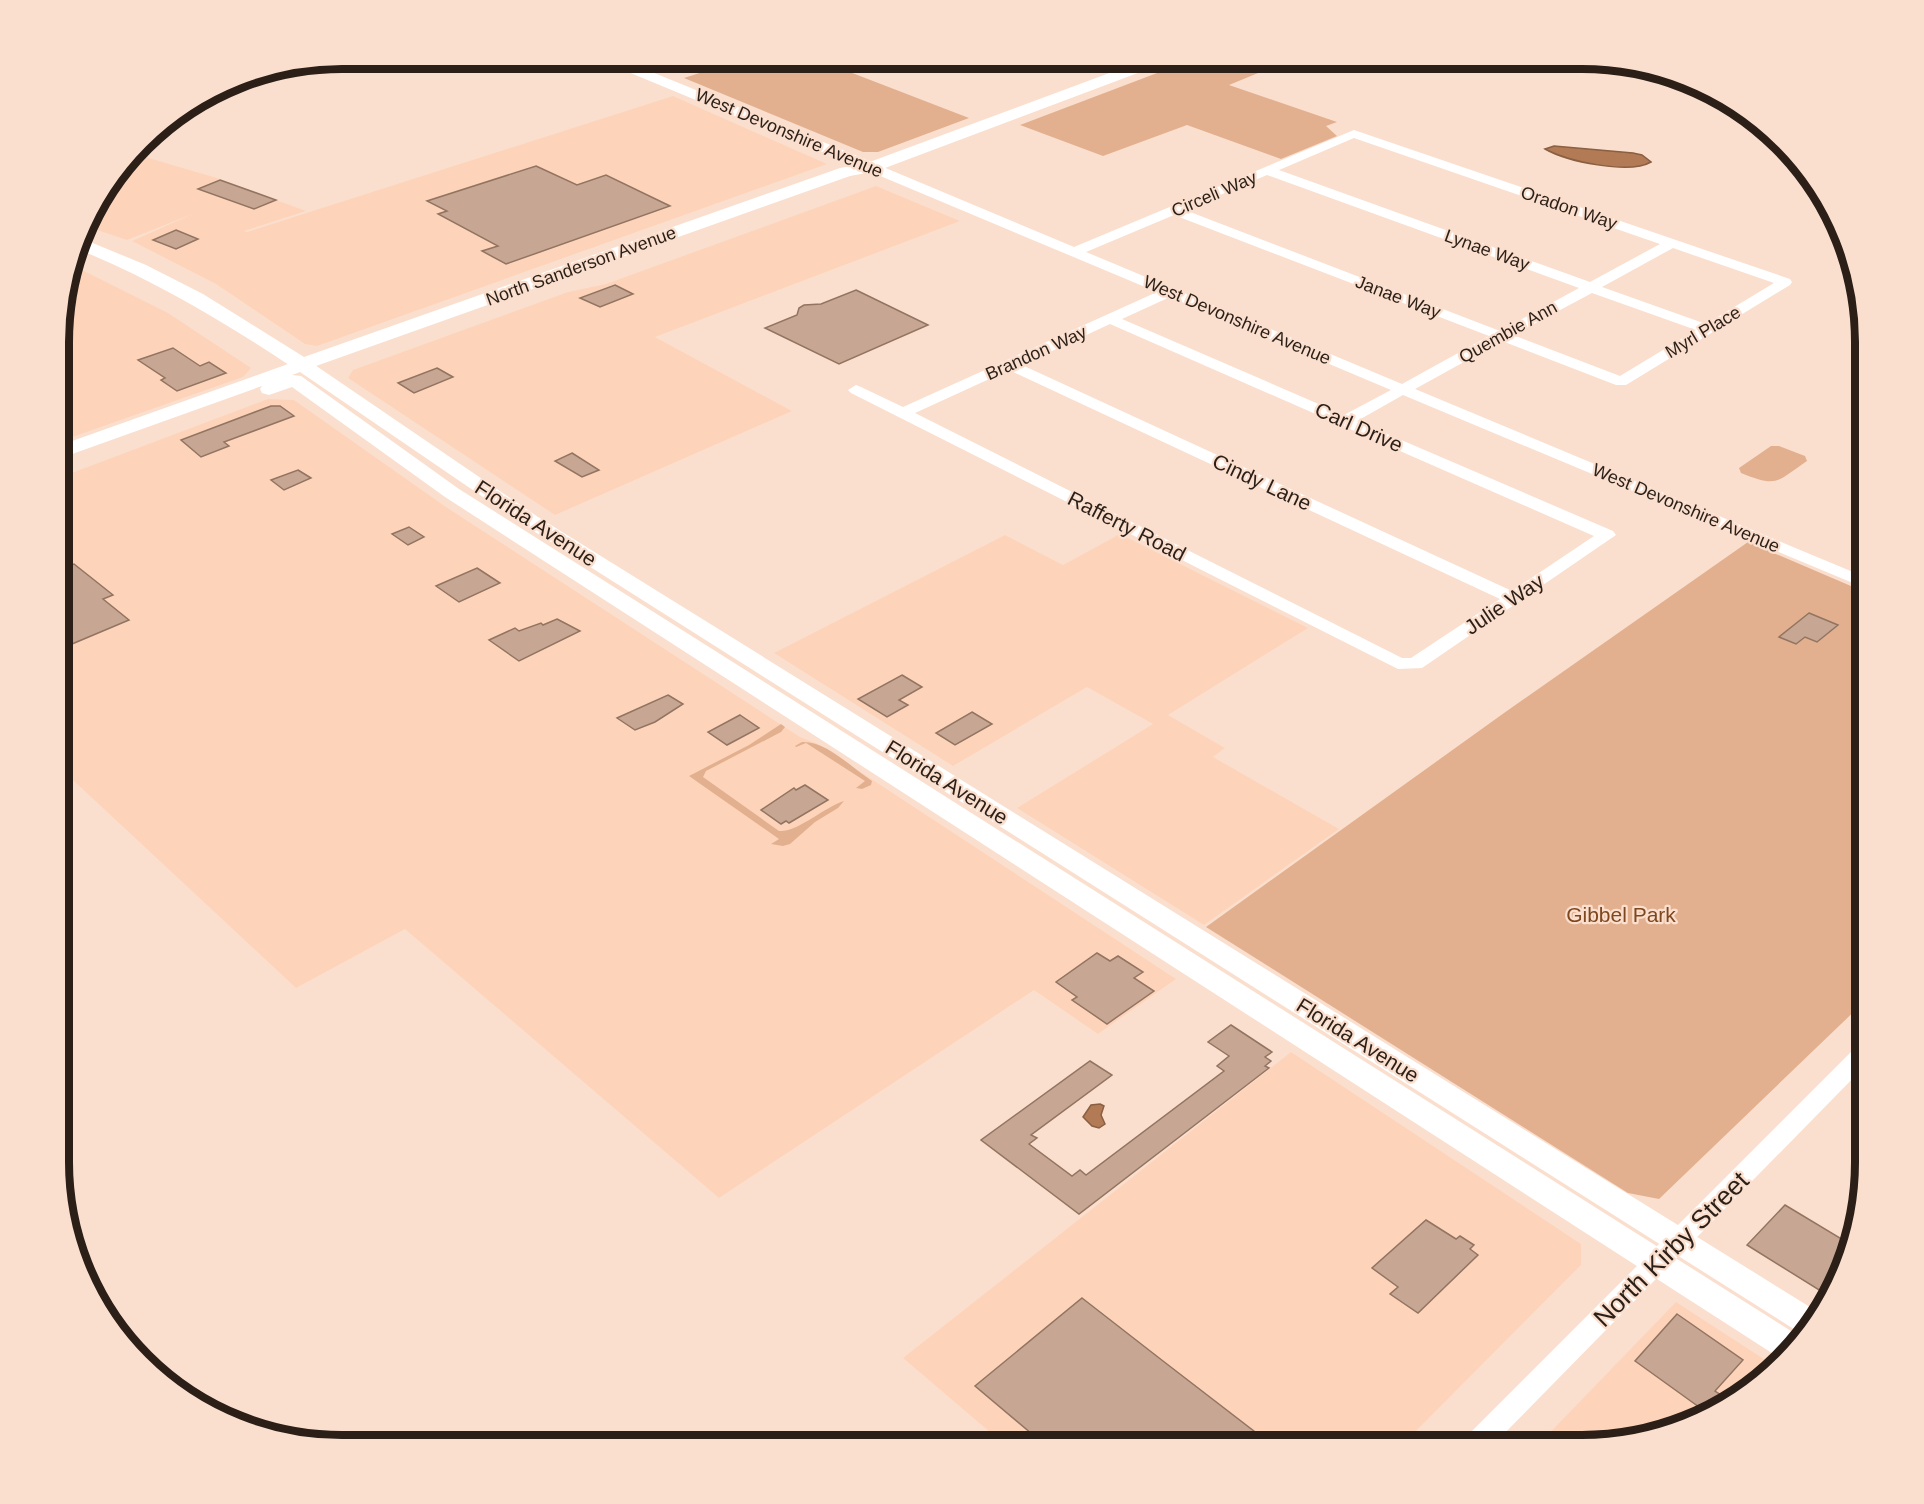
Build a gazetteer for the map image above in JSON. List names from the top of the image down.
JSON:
{
  "streets": {
    "highway": ["North Sanderson Avenue", "Florida Avenue"],
    "main road": ["West Devonshire Avenue"],
    "street": [
      "Circeli Way",
      "Oradon Way",
      "Lynae Way",
      "Janae Way",
      "Quembie Ann",
      "Myrl Place",
      "Brandon Way",
      "Carl Drive",
      "Cindy Lane",
      "Rafferty Road",
      "Julie Way",
      "North Kirby Street"
    ]
  },
  "crossings": [
    ["West Devonshire Avenue", "Circeli Way"],
    ["West Devonshire Avenue", "North Sanderson Avenue"],
    ["West Devonshire Avenue", "Quembie Ann"],
    ["West Devonshire Avenue", "Brandon Way"],
    ["Circeli Way", "Oradon Way"],
    ["Circeli Way", "Lynae Way"],
    ["Circeli Way", "Janae Way"],
    ["Oradon Way", "Quembie Ann"],
    ["Oradon Way", "Myrl Place"],
    ["Lynae Way", "Quembie Ann"],
    ["Lynae Way", "Myrl Place"],
    ["North Sanderson Avenue", "Florida Avenue"],
    ["Janae Way", "Quembie Ann"],
    ["Janae Way", "Myrl Place"],
    ["Quembie Ann", "Carl Drive"],
    ["Brandon Way", "Carl Drive"],
    ["Brandon Way", "Cindy Lane"],
    ["Brandon Way", "Rafferty Road"],
    ["Carl Drive", "Julie Way"],
    ["Cindy Lane", "Julie Way"],
    ["Florida Avenue", "North Kirby Street"],
    ["Rafferty Road", "Julie Way"]
  ],
  "parks": ["Gibbel Park"]
}
